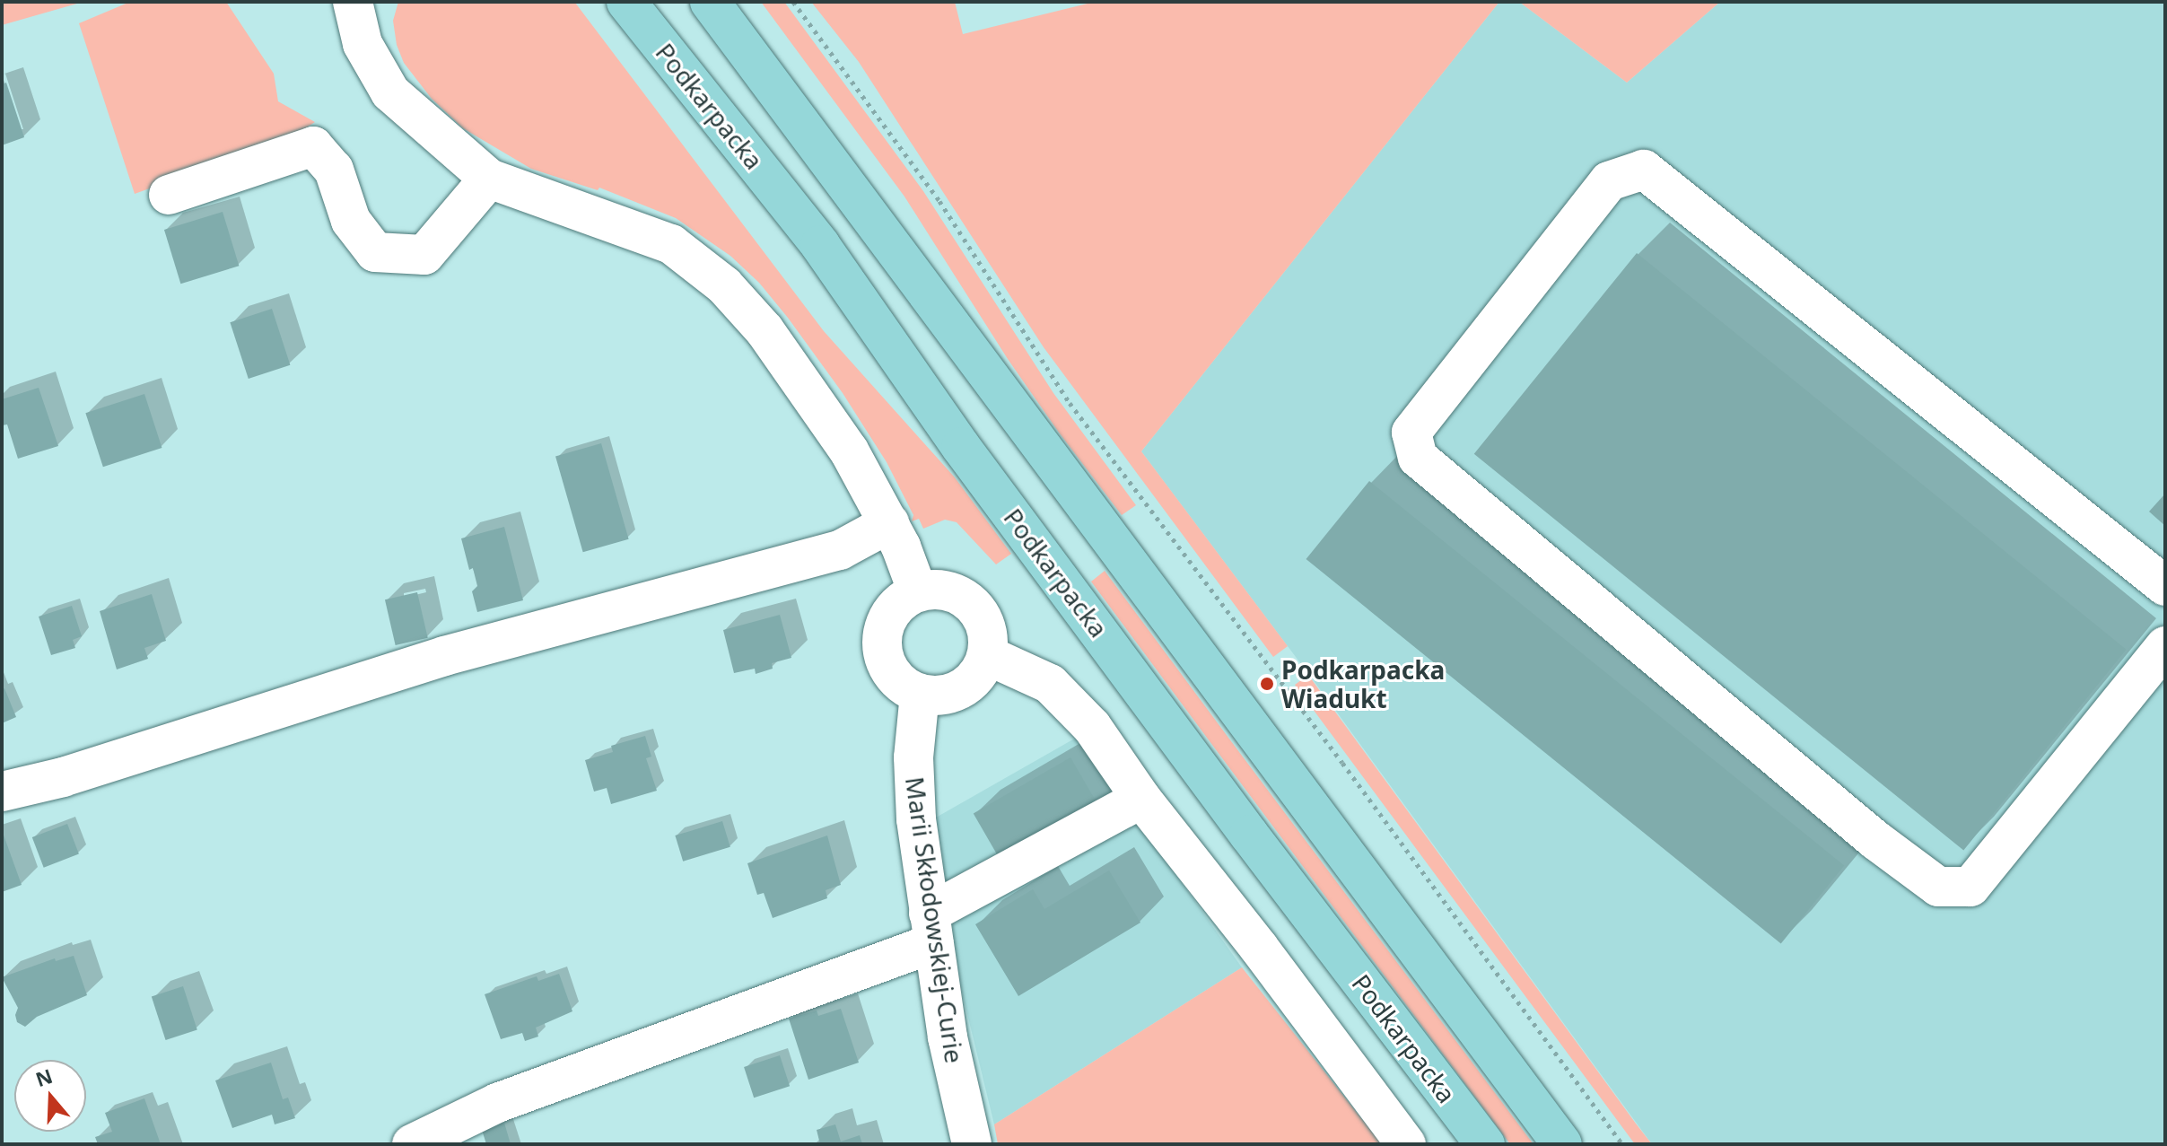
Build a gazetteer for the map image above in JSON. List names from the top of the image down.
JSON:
{
  "streets": {
    "main road": ["Podkarpacka"],
    "street": ["Marii Skłodowskiej-Curie"]
  },
  "places": ["Podkarpacka Wiadukt"],
  "north": "top"
}
